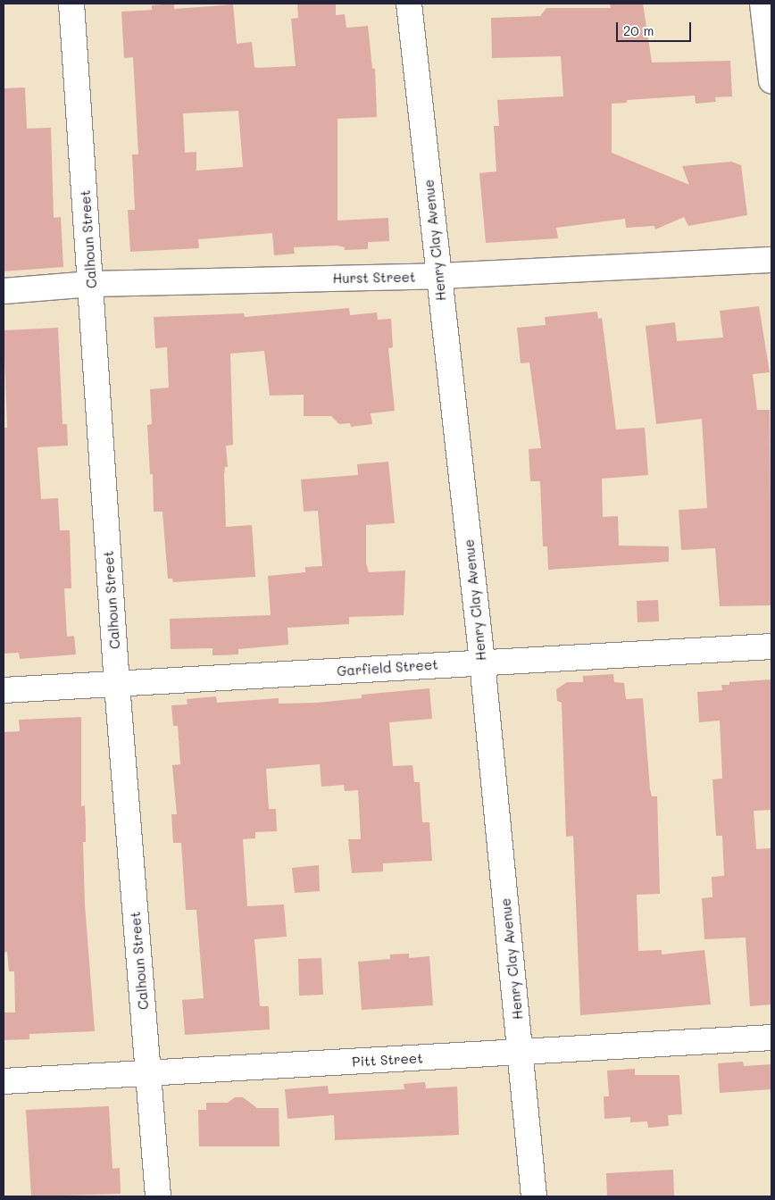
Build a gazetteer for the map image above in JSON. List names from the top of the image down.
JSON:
{
  "streets": {
    "street": [
      "Calhoun Street",
      "Henry Clay Avenue",
      "Hurst Street",
      "Garfield Street",
      "Pitt Street"
    ]
  },
  "crossings": [
    ["Calhoun Street", "Hurst Street"],
    ["Calhoun Street", "Garfield Street"],
    ["Calhoun Street", "Pitt Street"],
    ["Henry Clay Avenue", "Hurst Street"],
    ["Henry Clay Avenue", "Garfield Street"],
    ["Henry Clay Avenue", "Pitt Street"]
  ],
  "scale_bar": "20 m"
}
